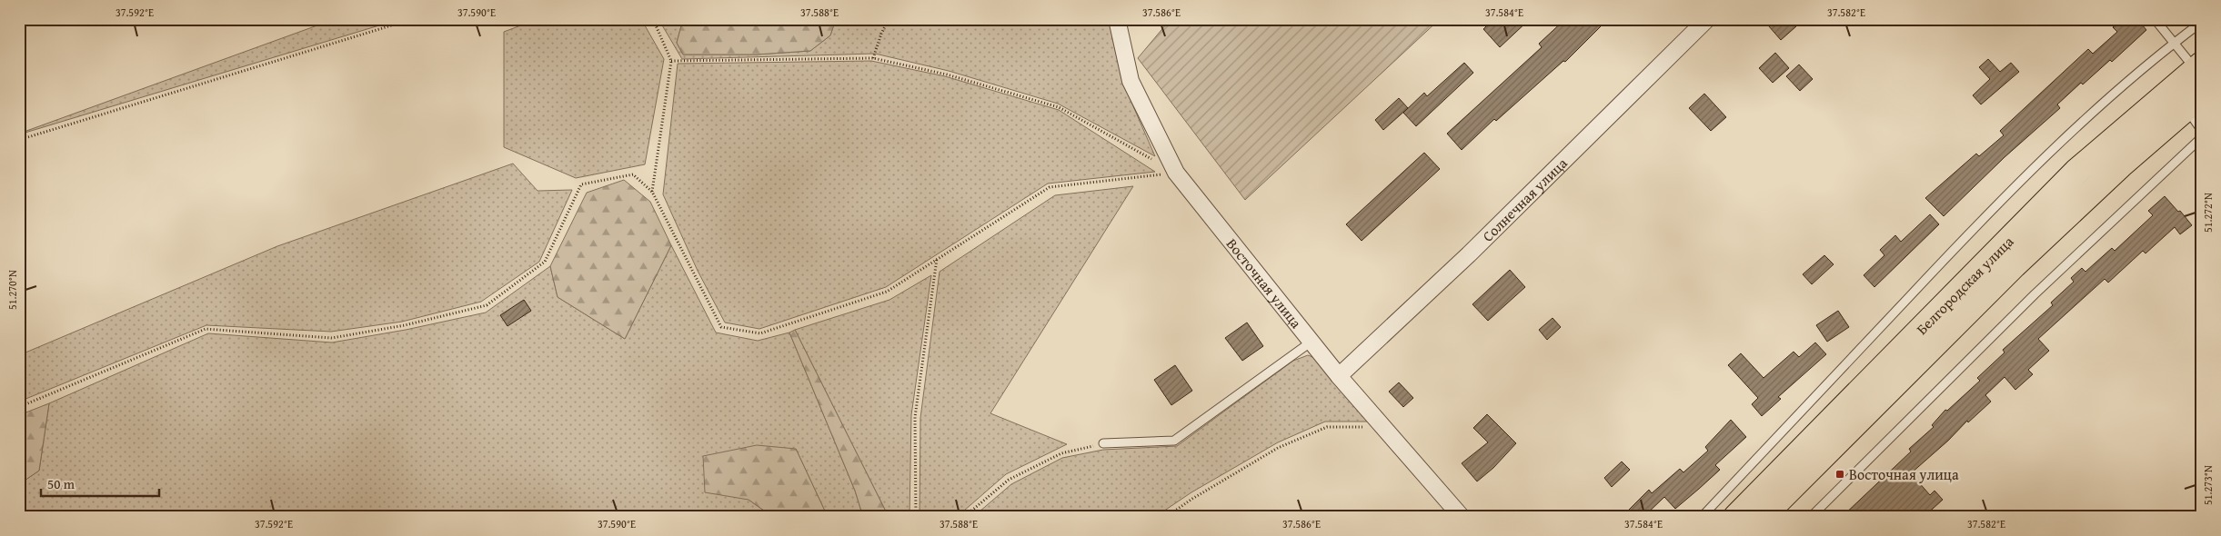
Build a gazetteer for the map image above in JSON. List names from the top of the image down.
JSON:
{
  "streets": {
    "main road": ["Белгородская улица"],
    "street": ["Солнечная улица", "Восточная улица"]
  },
  "crossings": [
    ["Солнечная улица", "Восточная улица"]
  ],
  "places": {
    "transit": ["Восточная улица"]
  },
  "scale_bar": "50 m",
  "coordinates": [
    "37.592°E",
    "37.590°E",
    "37.588°E",
    "37.586°E",
    "37.584°E",
    "37.582°E",
    "51.272°N",
    "51.270°N",
    "51.273°N"
  ]
}
